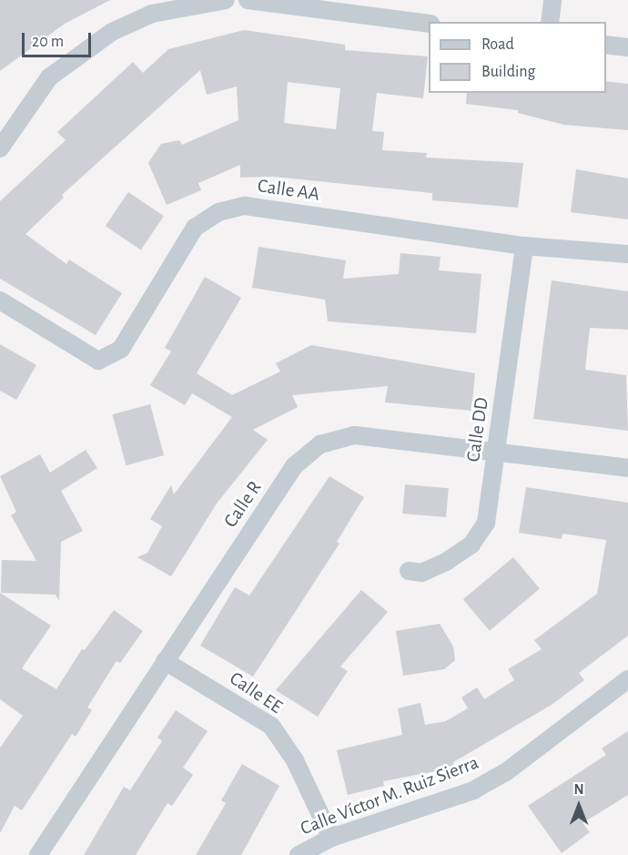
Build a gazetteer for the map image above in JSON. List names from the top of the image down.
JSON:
{
  "streets": {
    "street": [
      "Calle AA",
      "Calle DD",
      "Calle R",
      "Calle EE",
      "Calle Víctor M. Ruiz Sierra"
    ]
  },
  "crossings": [
    ["Calle AA", "Calle DD"],
    ["Calle DD", "Calle R"],
    ["Calle R", "Calle EE"],
    ["Calle EE", "Calle Víctor M. Ruiz Sierra"]
  ],
  "legend": ["Road", "Building"],
  "scale_bar": "20 m",
  "north": "top"
}
